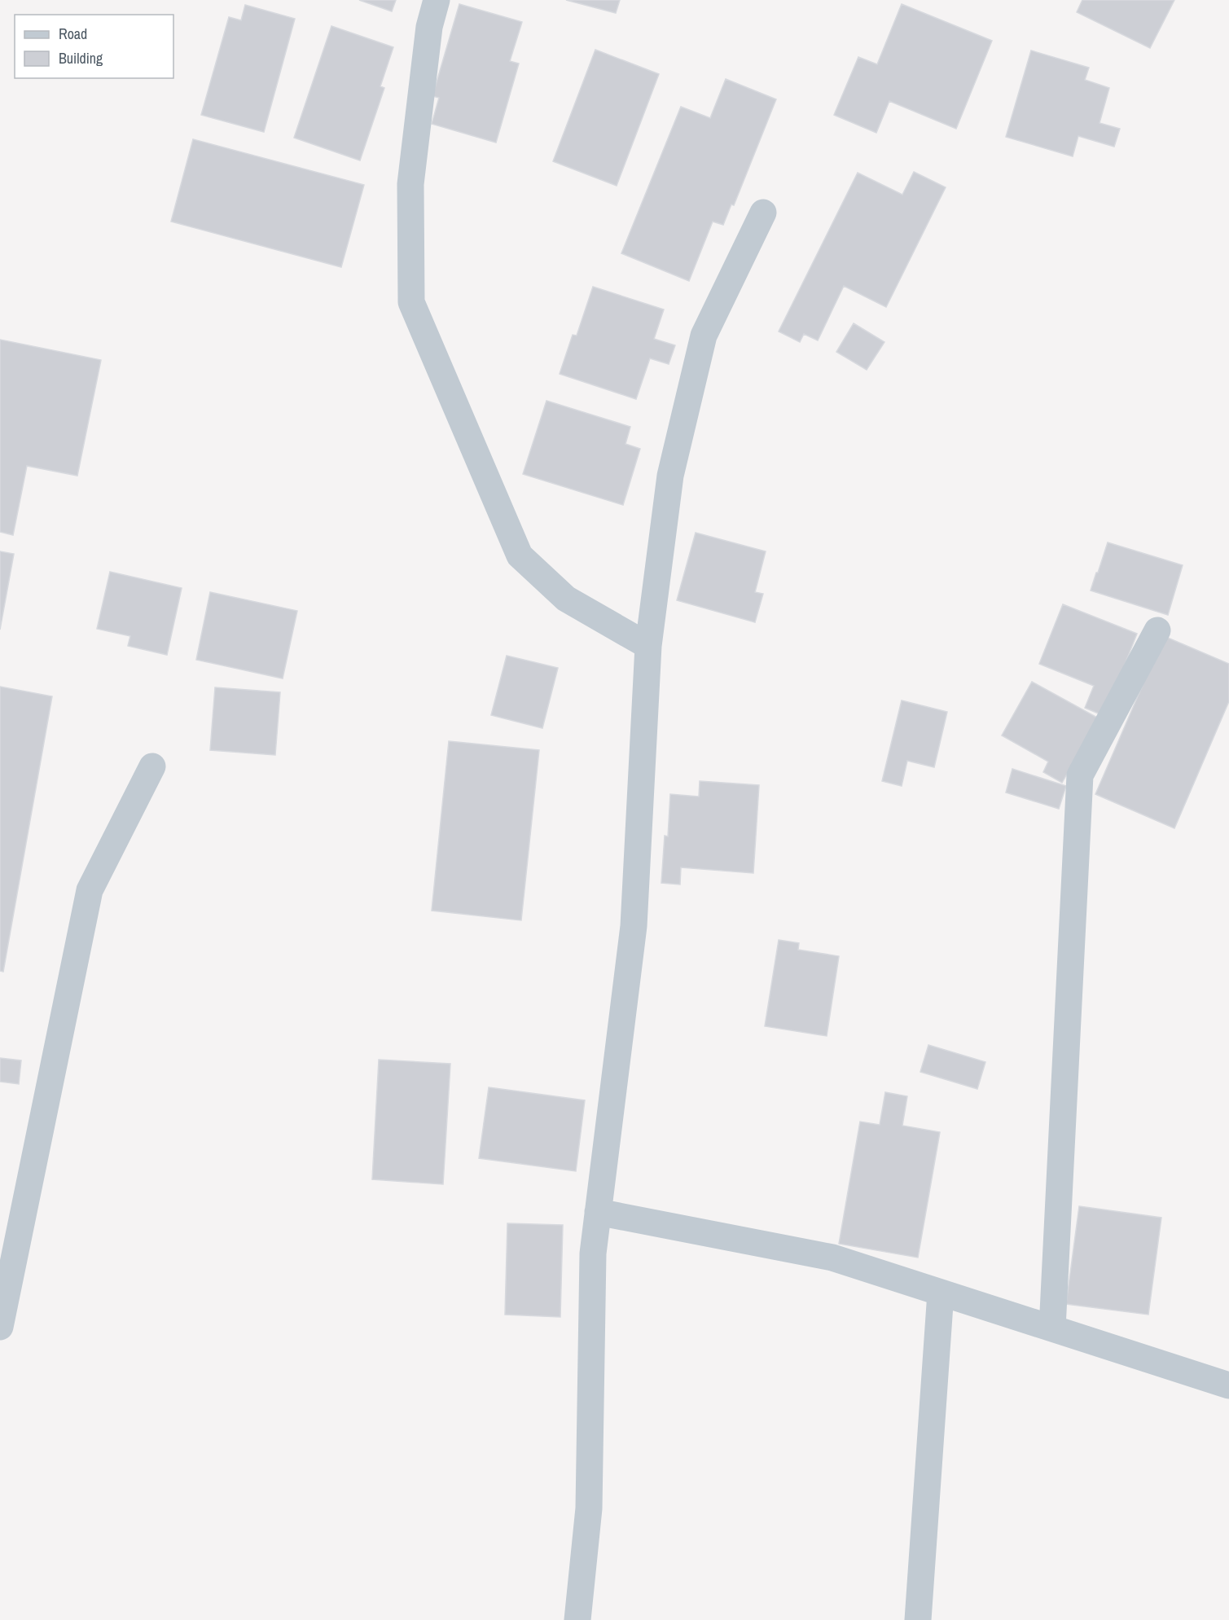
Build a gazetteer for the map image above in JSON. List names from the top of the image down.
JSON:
{
  "legend": ["Road", "Building"]
}
